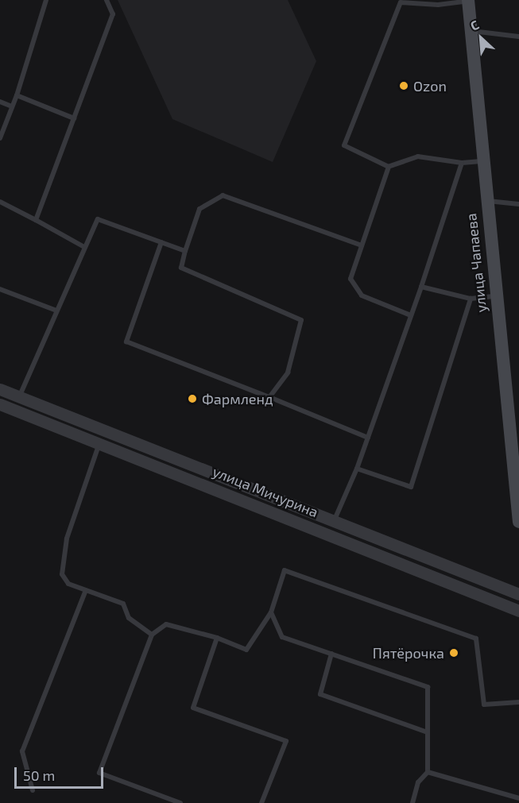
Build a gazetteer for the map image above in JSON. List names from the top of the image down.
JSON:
{
  "streets": {
    "main road": ["улица Чапаева"],
    "street": ["улица Мичурина"]
  },
  "places": ["Ozon", "Фармленд", "Пятёрочка"],
  "scale_bar": "50 m",
  "north": "top left"
}
